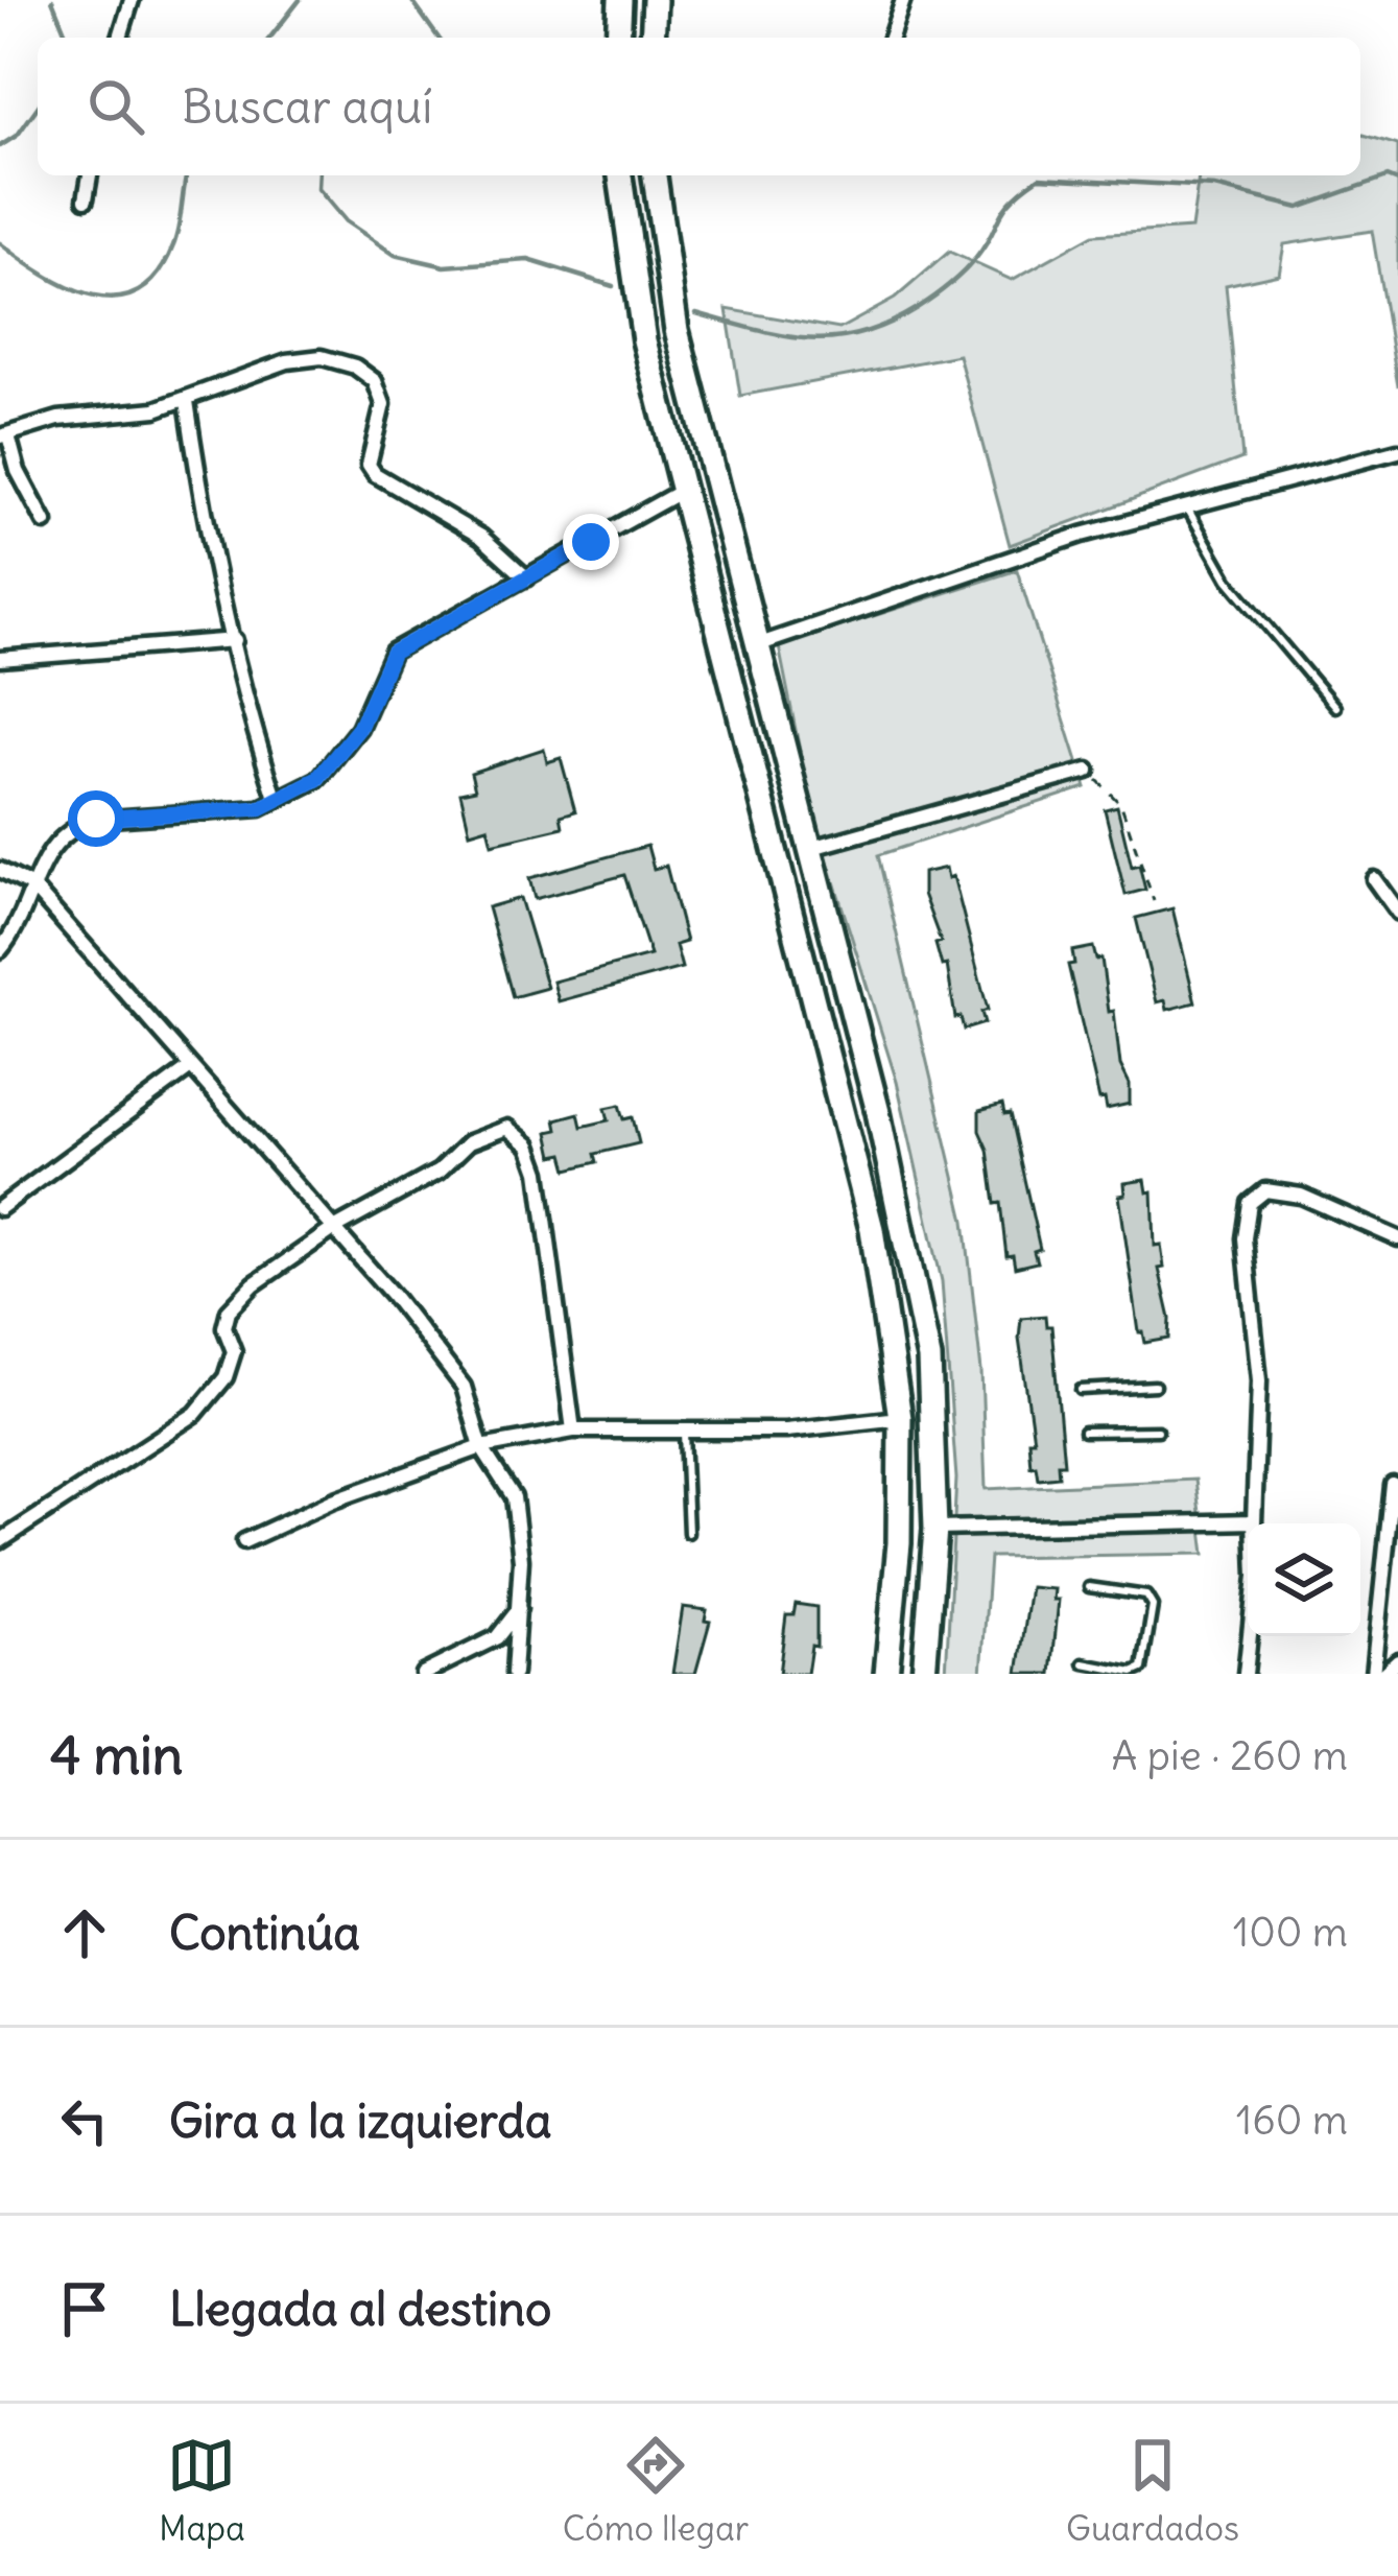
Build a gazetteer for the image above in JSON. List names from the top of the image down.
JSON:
{
  "page": {
    "search": "Buscar aquí",
    "heading": ["4 min", "A pie · 260 m"],
    "list": [
      ["Continúa", "100 m"],
      ["Gira a la izquierda", "160 m"],
      "Llegada al destino"
    ],
    "nav": ["Mapa", "Cómo llegar", "Guardados"]
  }
}
